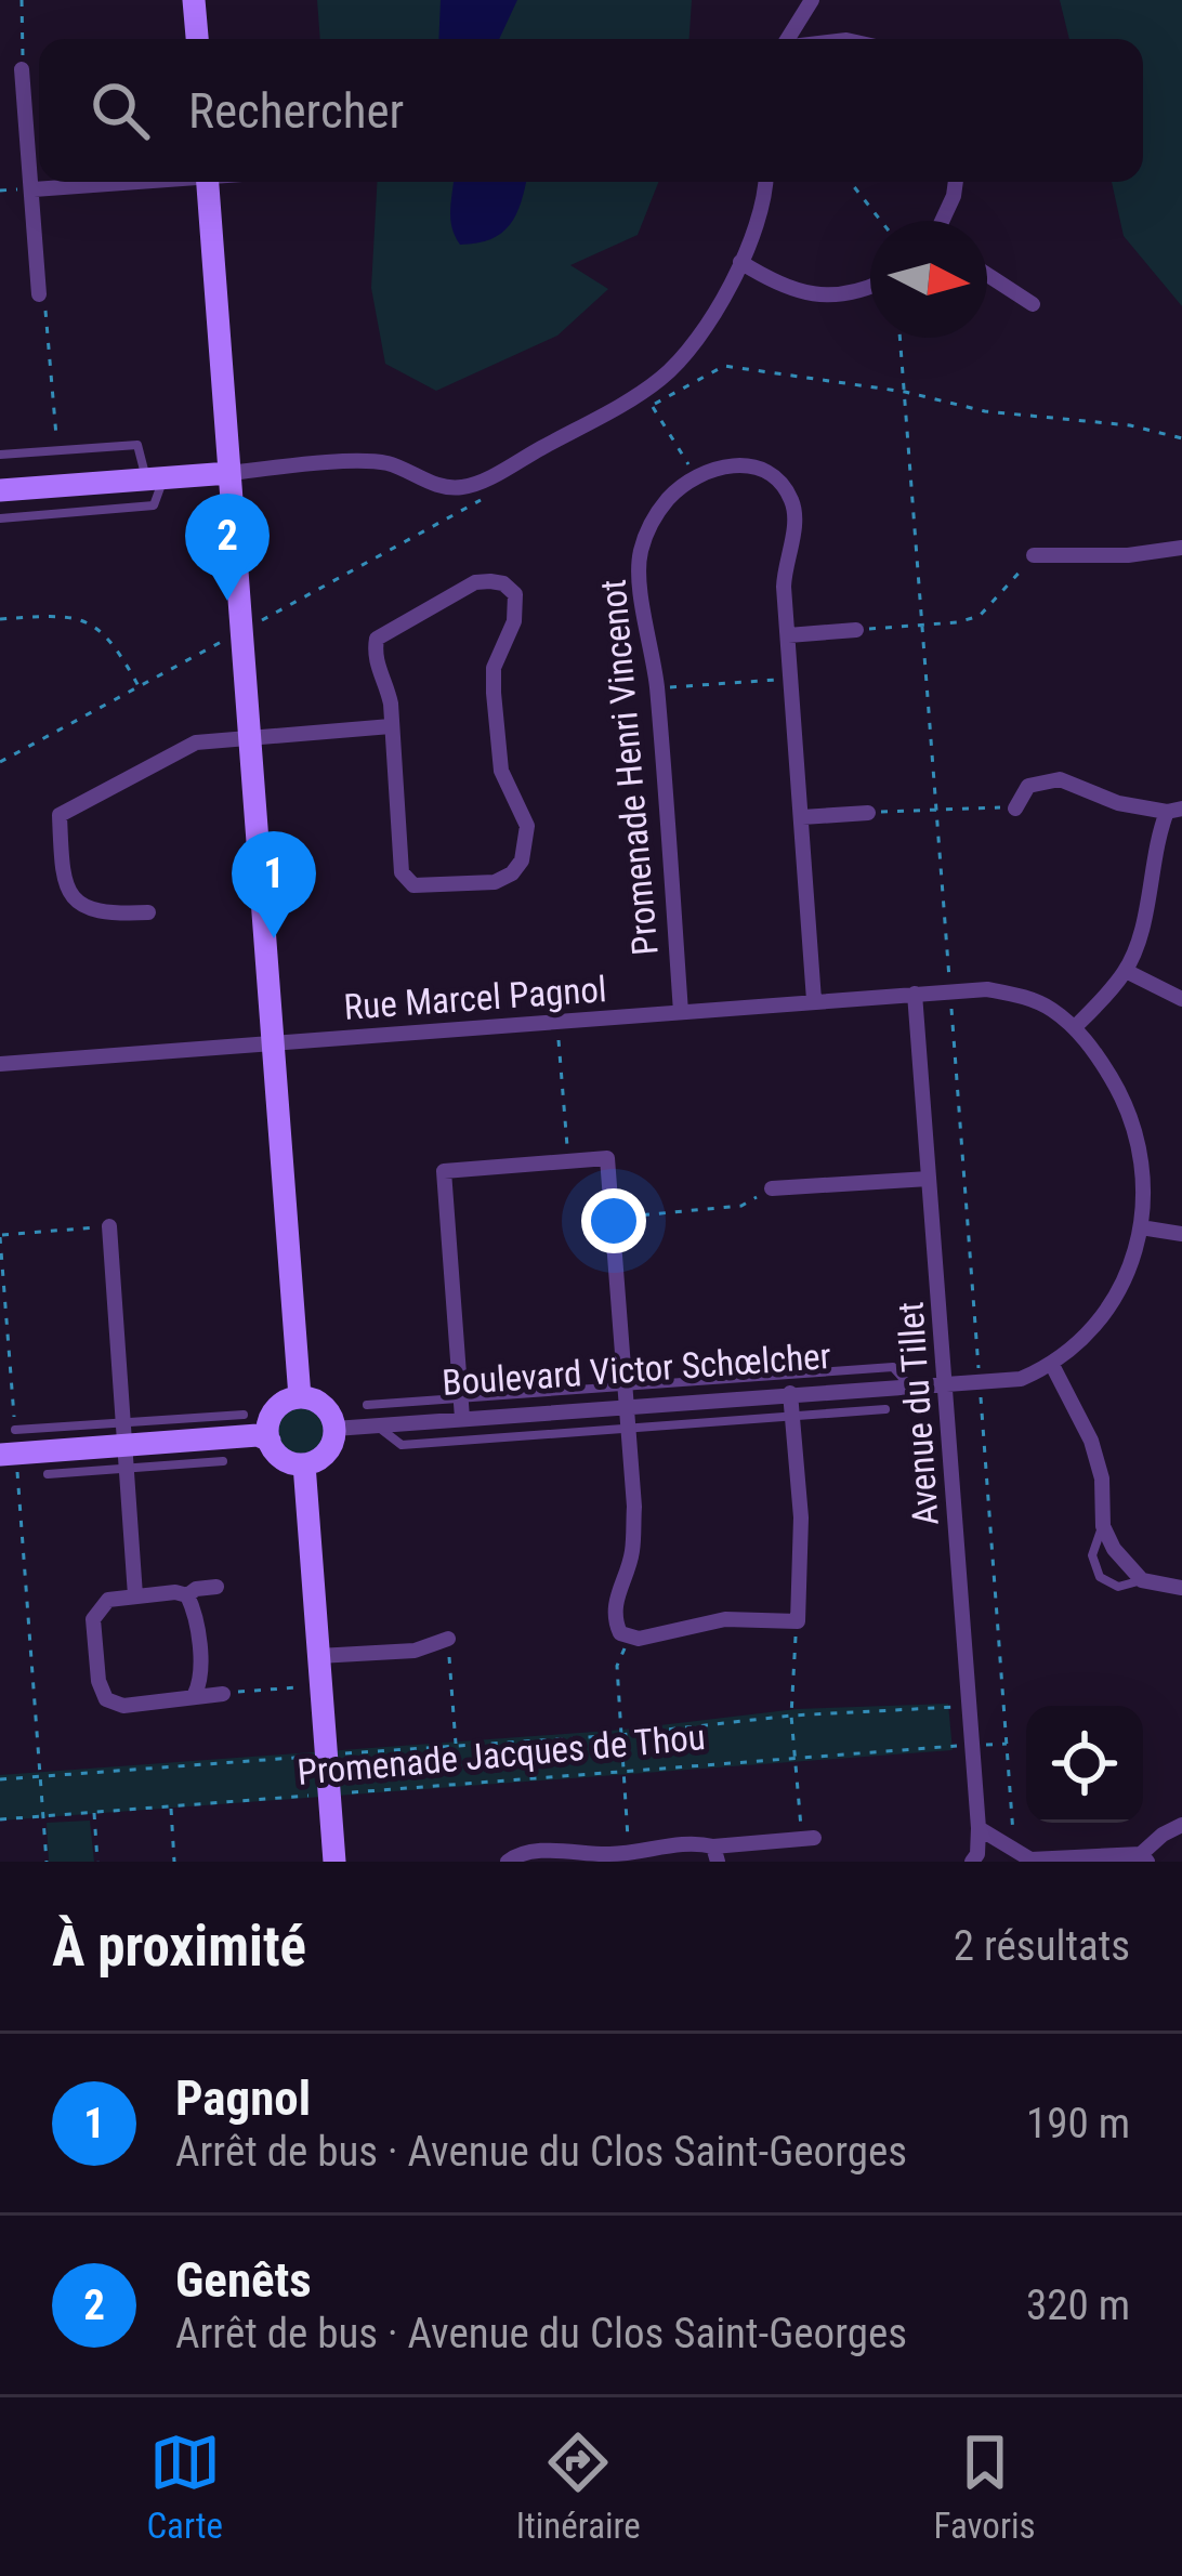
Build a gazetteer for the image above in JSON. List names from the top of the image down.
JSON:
{
  "streets": {
    "street": [
      "Promenade Henri Vincenot",
      "Rue Marcel Pagnol",
      "Boulevard Victor Schœlcher",
      "Avenue du Tillet"
    ],
    "path": ["Promenade Jacques de Thou"]
  },
  "crossings": [
    ["Promenade Henri Vincenot", "Rue Marcel Pagnol"],
    ["Rue Marcel Pagnol", "Avenue du Tillet"],
    ["Boulevard Victor Schœlcher", "Avenue du Tillet"],
    ["Avenue du Tillet", "Promenade Jacques de Thou"]
  ],
  "north": "right",
  "page": {
    "search": "Rechercher",
    "pins": ["2", "1"],
    "heading": ["À proximité", "2 résultats"],
    "list": [
      {
        "mark": "1",
        "name": "Pagnol",
        "note": "Arrêt de bus · Avenue du Clos Saint-Georges",
        "value": "190 m"
      },
      {
        "mark": "2",
        "name": "Genêts",
        "note": "Arrêt de bus · Avenue du Clos Saint-Georges",
        "value": "320 m"
      }
    ],
    "nav": ["Carte", "Itinéraire", "Favoris"]
  }
}
